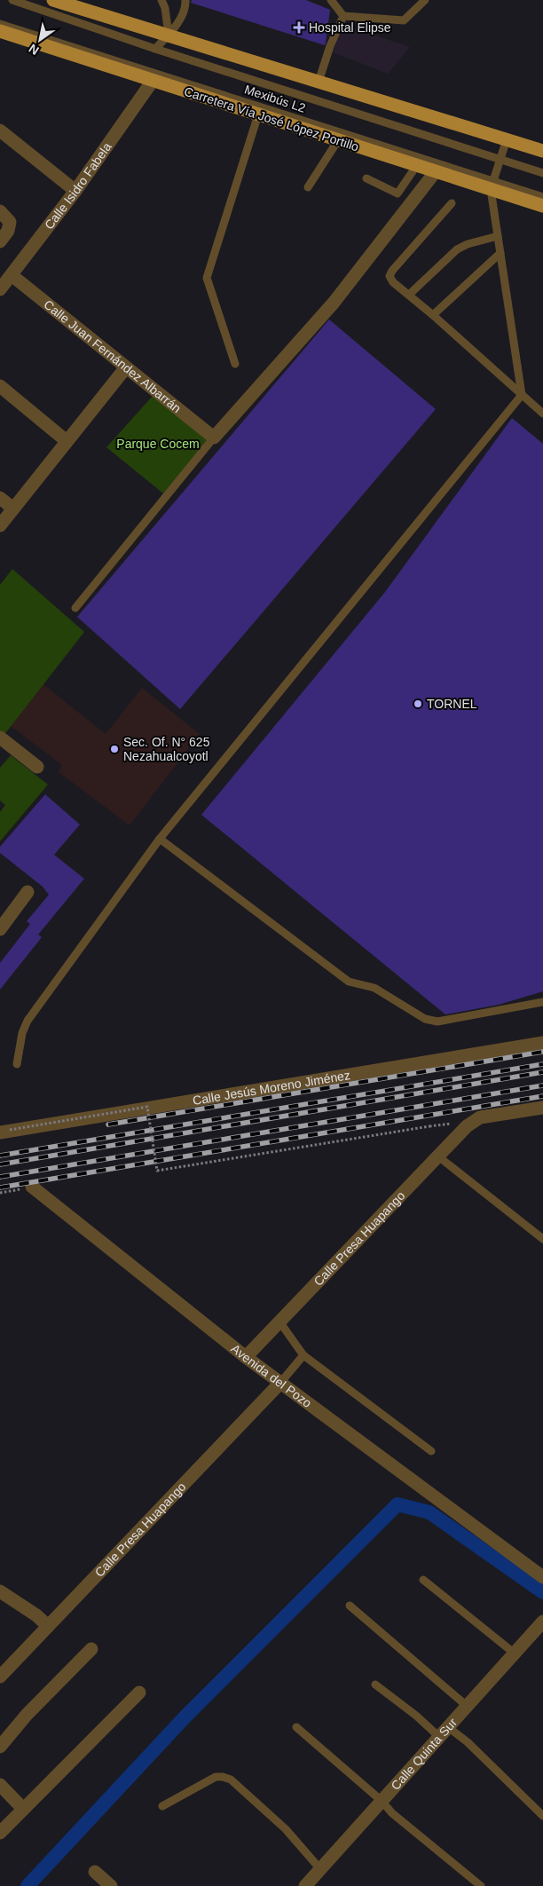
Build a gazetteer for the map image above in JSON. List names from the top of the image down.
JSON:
{
  "streets": {
    "main road": ["Carretera Vía José López Portillo"],
    "street": [
      "Calle Isidro Fabela",
      "Calle Juan Fernández Albarrán",
      "Calle Jesús Moreno Jiménez",
      "Calle Presa Huapango",
      "Avenida del Pozo",
      "Calle Quinta Sur"
    ],
    "lane": ["Mexibús L2"]
  },
  "crossings": [
    ["Mexibús L2", "Carretera Vía José López Portillo"],
    ["Carretera Vía José López Portillo", "Calle Isidro Fabela"],
    ["Calle Isidro Fabela", "Calle Juan Fernández Albarrán"],
    ["Calle Presa Huapango", "Avenida del Pozo"]
  ],
  "parks": ["Parque Cocem"],
  "places": {
    "health": ["Hospital Elipse"],
    "other": ["TORNEL", "Sec. Of. N° 625 Nezahualcoyotl"]
  },
  "north": "bottom left"
}
